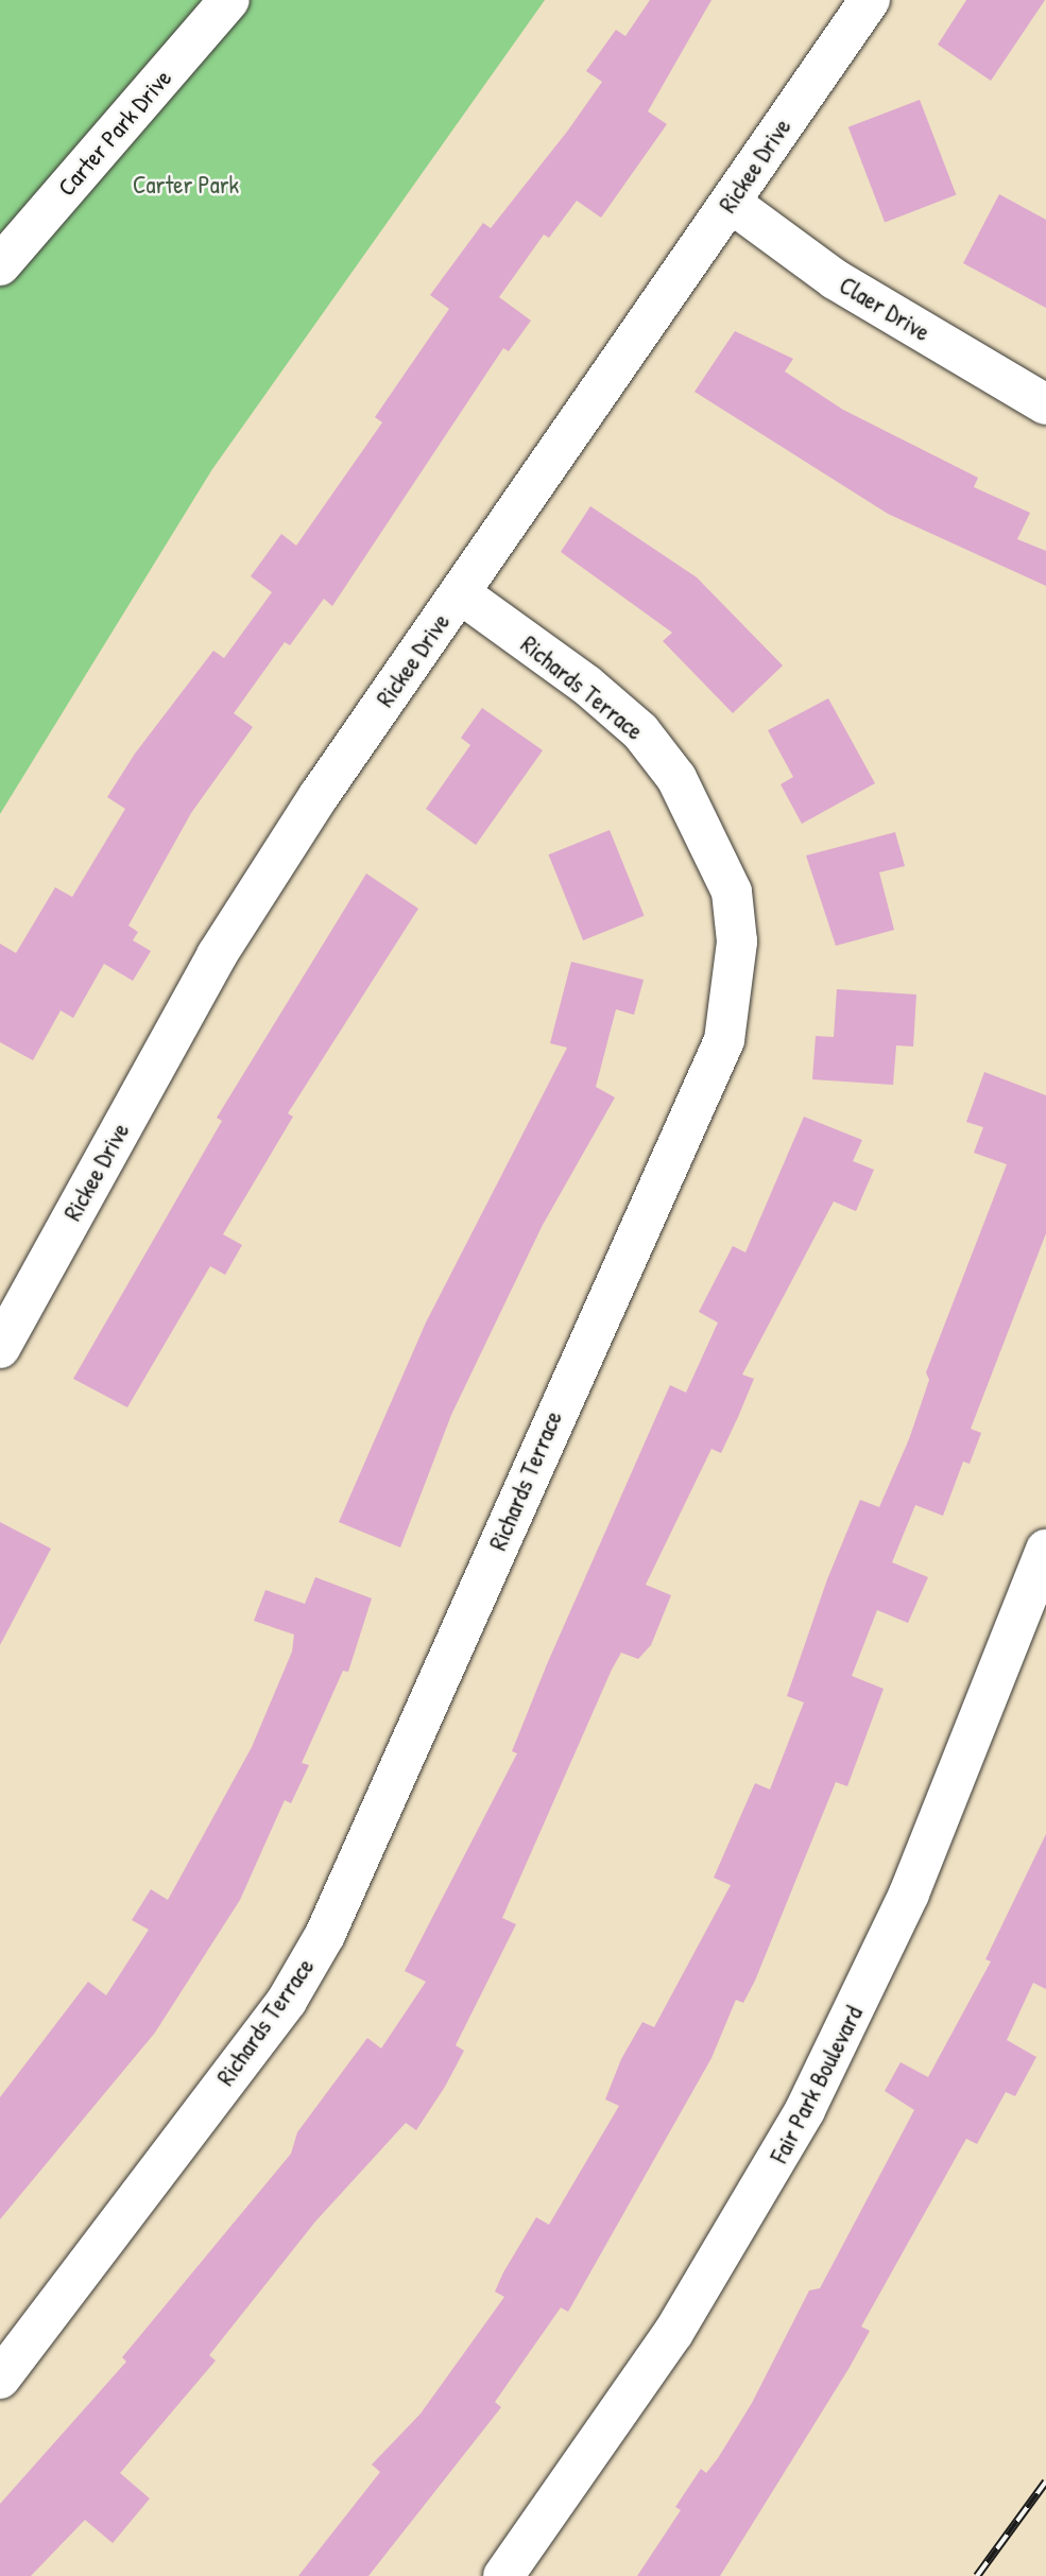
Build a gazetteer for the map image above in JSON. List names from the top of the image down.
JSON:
{
  "streets": {
    "street": [
      "Carter Park Drive",
      "Rickee Drive",
      "Claer Drive",
      "Richards Terrace",
      "Fair Park Boulevard"
    ]
  },
  "crossings": [
    ["Rickee Drive", "Claer Drive"],
    ["Rickee Drive", "Richards Terrace"]
  ],
  "parks": ["Carter Park"]
}
